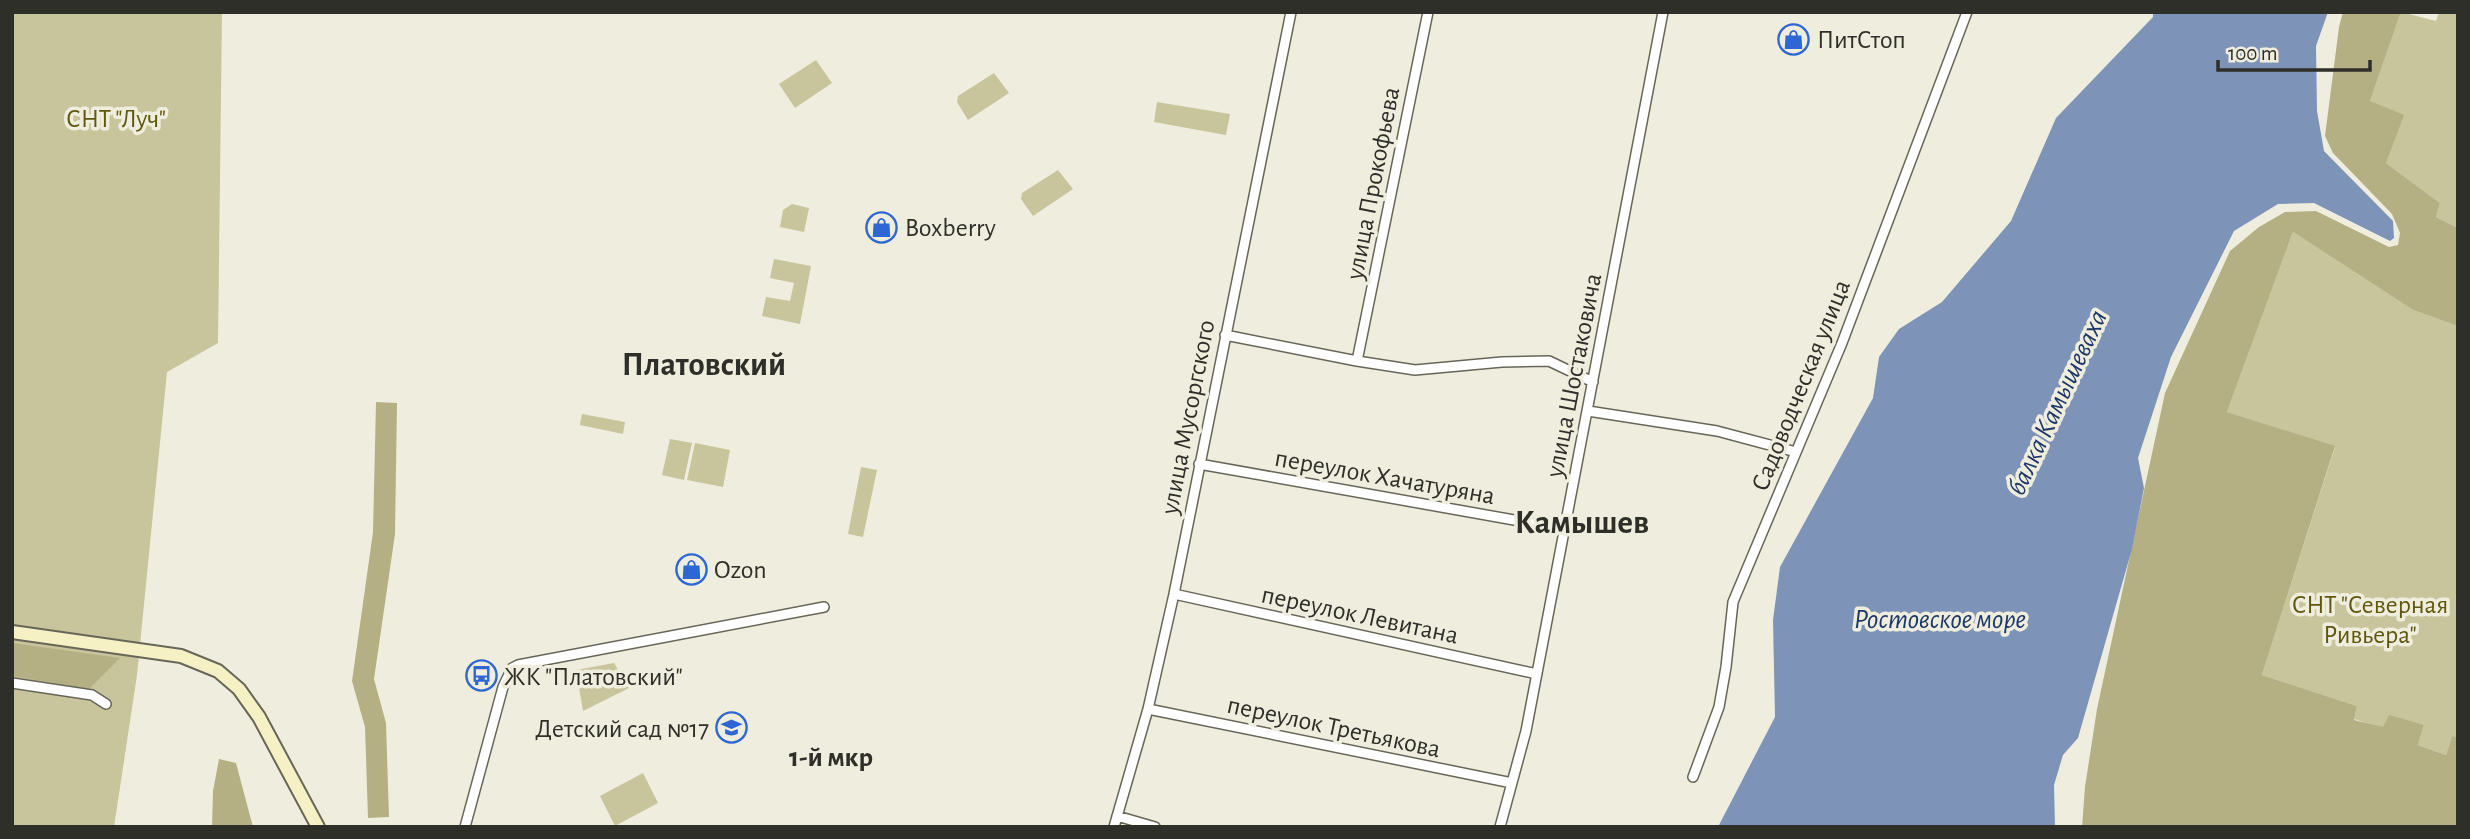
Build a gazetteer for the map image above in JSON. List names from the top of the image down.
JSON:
{
  "streets": {
    "street": [
      "улица Прокофьева",
      "улица Шостаковича",
      "Садоводческая улица",
      "улица Мусоргского",
      "переулок Хачатуряна",
      "переулок Левитана",
      "переулок Третьякова"
    ]
  },
  "crossings": [
    ["улица Шостаковича", "переулок Хачатуряна"],
    ["улица Шостаковича", "переулок Левитана"],
    ["улица Шостаковича", "переулок Третьякова"],
    ["улица Мусоргского", "переулок Хачатуряна"],
    ["улица Мусоргского", "переулок Левитана"],
    ["улица Мусоргского", "переулок Третьякова"]
  ],
  "districts": ["Платовский", "Камышев", "1-й мкр"],
  "water": ["балка Камышеваха", "Ростовское море"],
  "parks": ["СНТ \"Луч\"", "СНТ \"Северная Ривьера\""],
  "places": {
    "shop": ["ПитСтоп", "Boxberry", "Ozon"],
    "bus stop": ["ЖК \"Платовский\""],
    "school or university": ["Детский сад №17"]
  },
  "scale_bar": "100 m"
}
